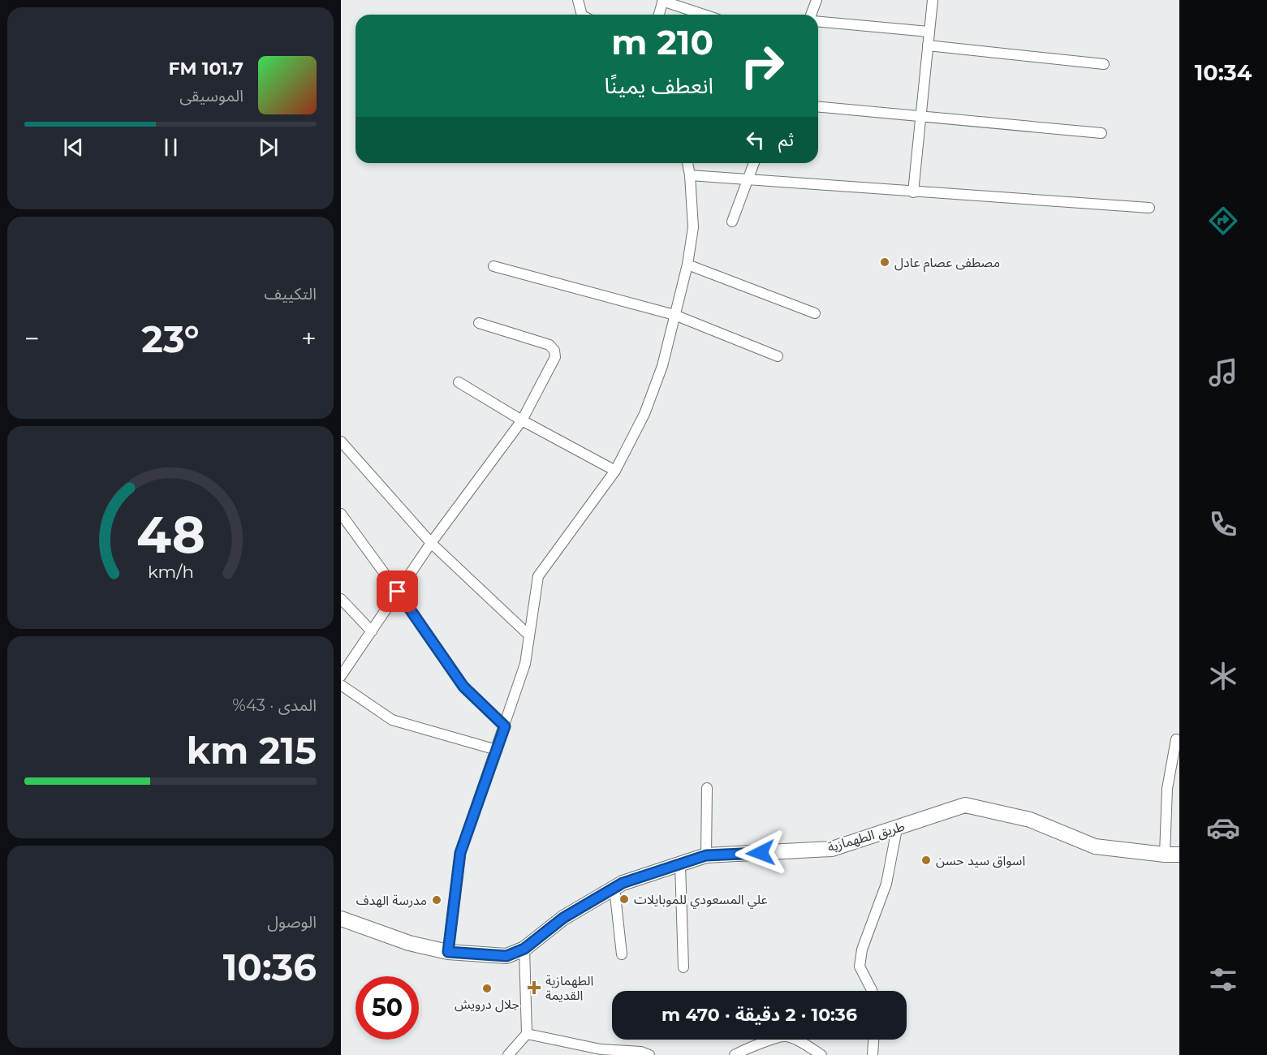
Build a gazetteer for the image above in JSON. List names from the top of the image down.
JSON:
{
  "streets": {
    "main road": ["طريق الطهمازية"]
  },
  "places": {
    "other": [
      "مصطفى عصام عادل",
      "اسواق سيد حسن",
      "علي المسعودي للموبايلات",
      "مدرسة الهدف",
      "جلال درويش"
    ],
    "health": ["الطهمازية القديمة"]
  },
  "page": {
    "tabs": "10:34",
    "turn": ["210 m", "انعطف يمينًا"],
    "song": ["101.7 FM", "الموسيقى"],
    "then": "ثم",
    "tile": [
      "التكييف",
      ["المدى · 43%", "215 km"],
      ["الوصول", "10:36"]
    ],
    "heat": ["−", "23°", "+"],
    "limit": "50",
    "trip": "10:36 · 2 دقيقة · 470 m",
    "gauge": ["48", "km/h"]
  }
}
